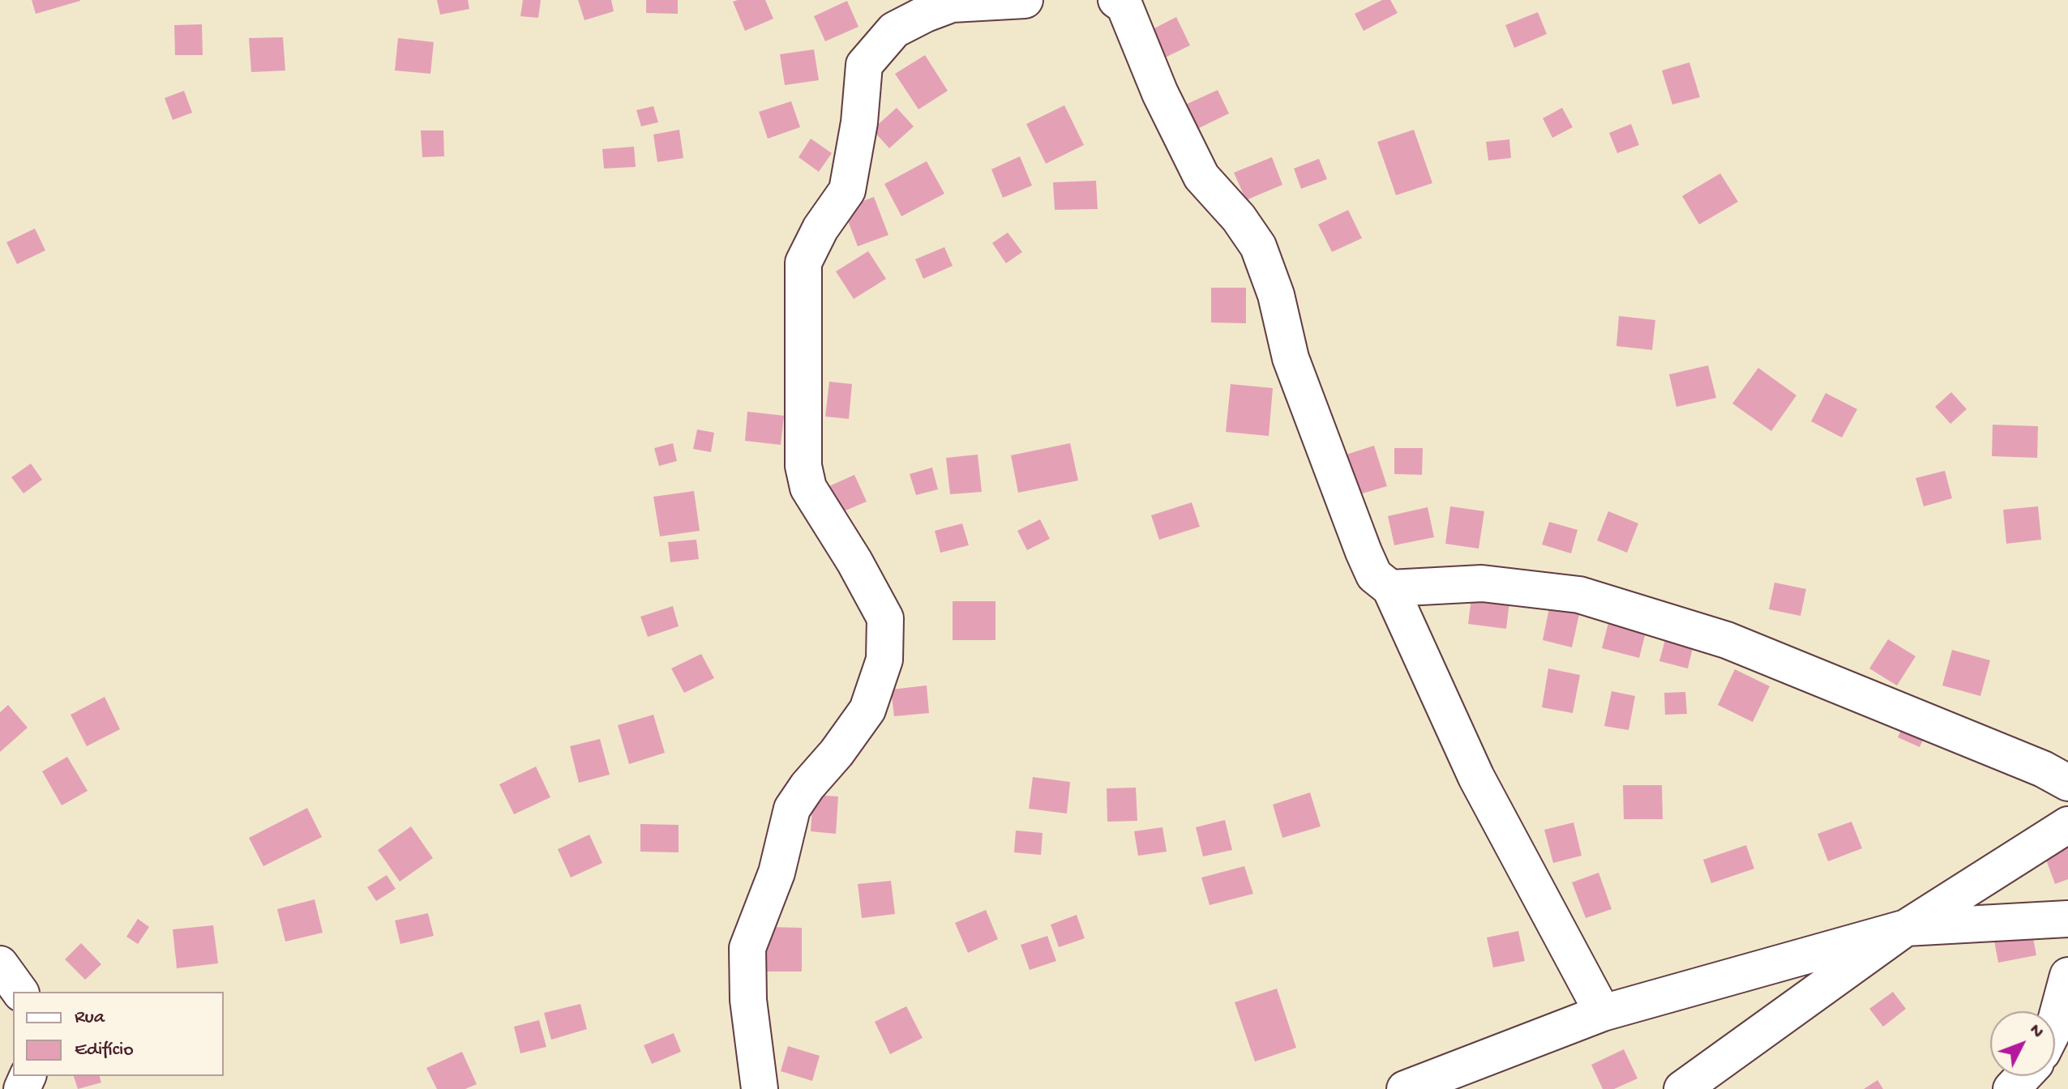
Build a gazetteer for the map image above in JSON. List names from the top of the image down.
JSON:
{
  "legend": ["Rua", "Edifício"],
  "north": "top right"
}
